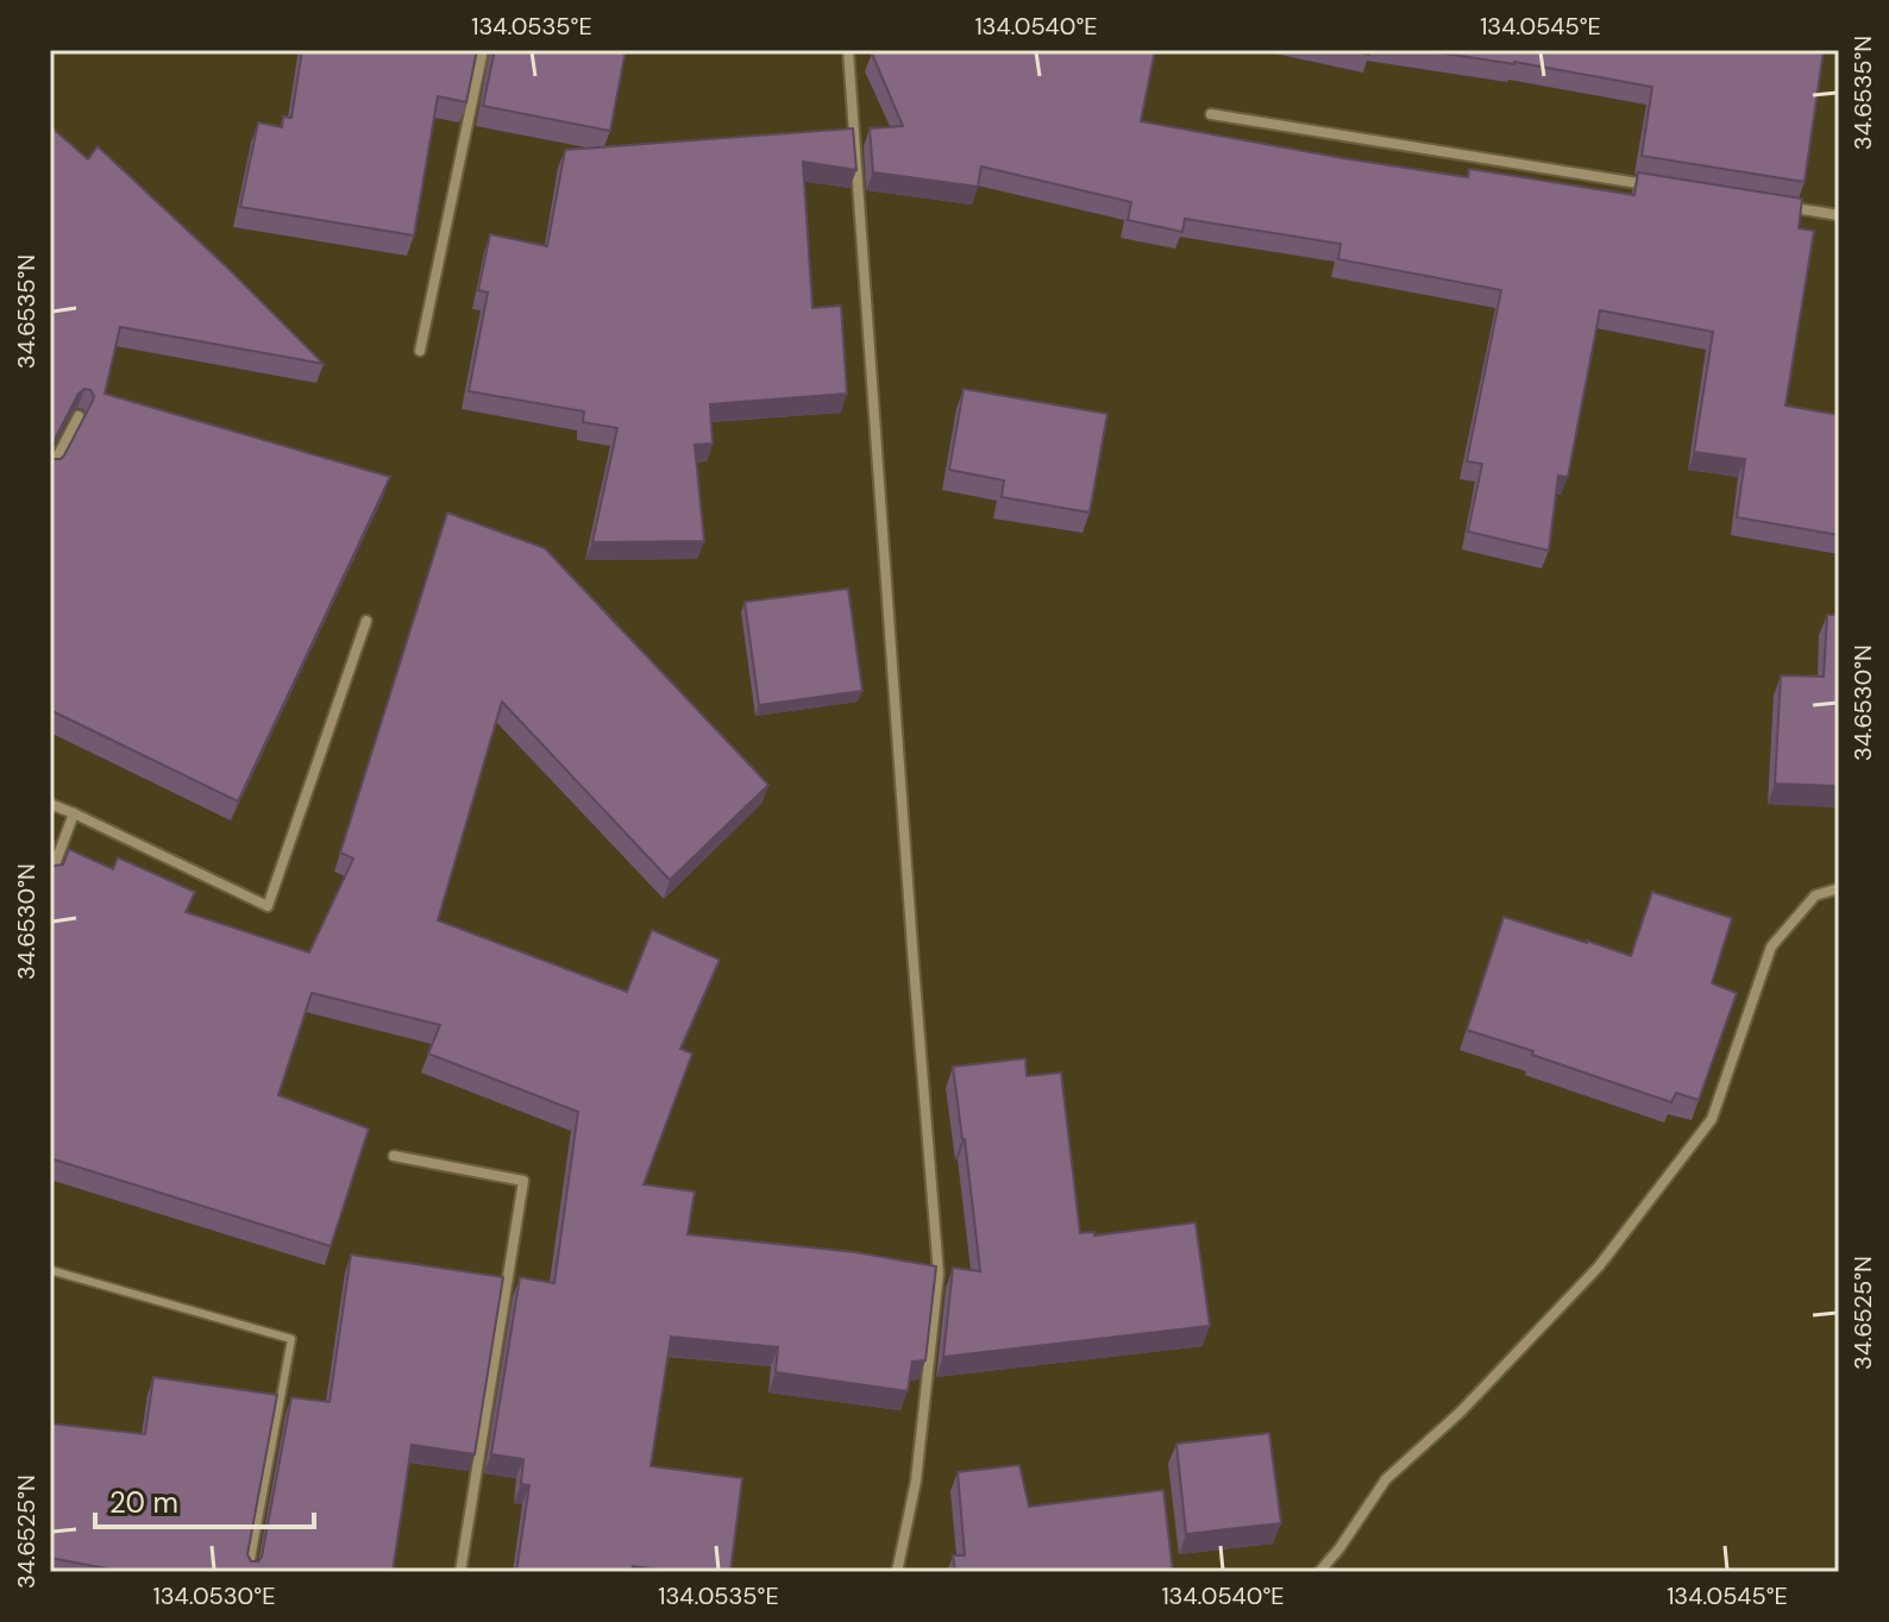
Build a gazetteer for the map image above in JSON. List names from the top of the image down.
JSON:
{
  "scale_bar": "20 m",
  "coordinates": [
    "134.0535°E",
    "134.0540°E",
    "134.0545°E",
    "34.6535°N",
    "34.6530°N",
    "34.6525°N",
    "134.0530°E"
  ]
}
